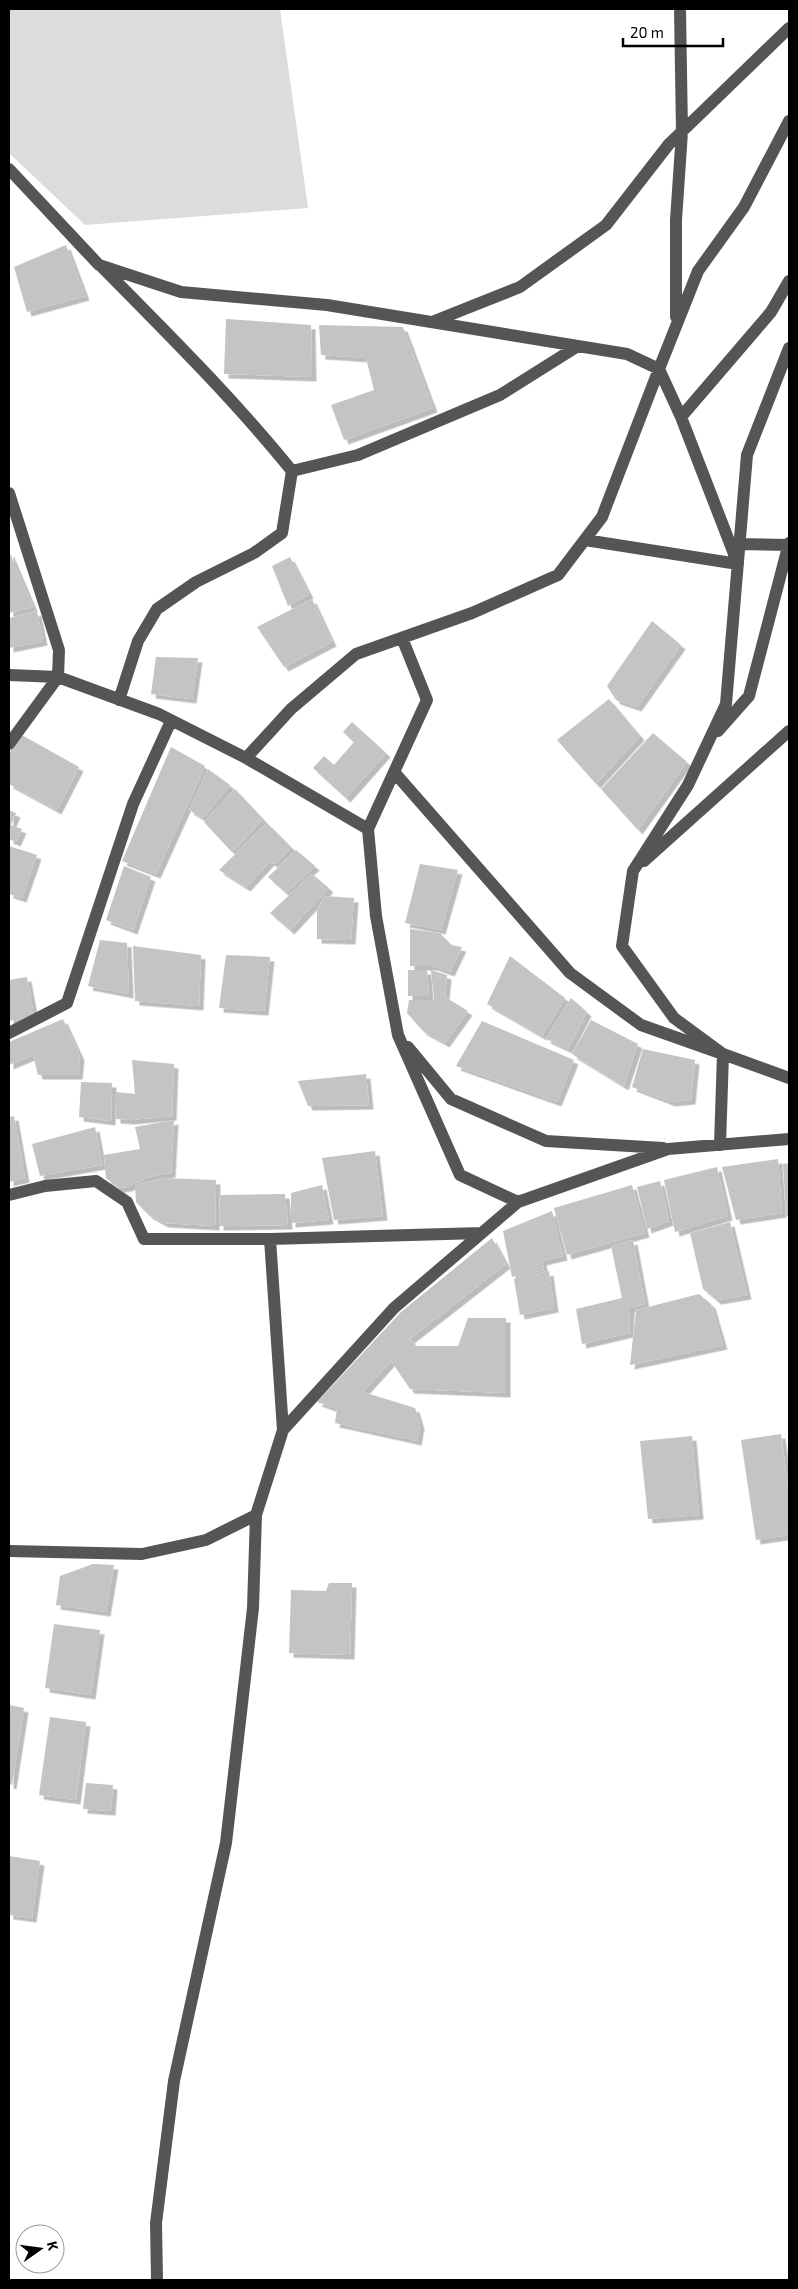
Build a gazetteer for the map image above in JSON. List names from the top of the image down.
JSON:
{
  "scale_bar": "20 m",
  "north": "right"
}
